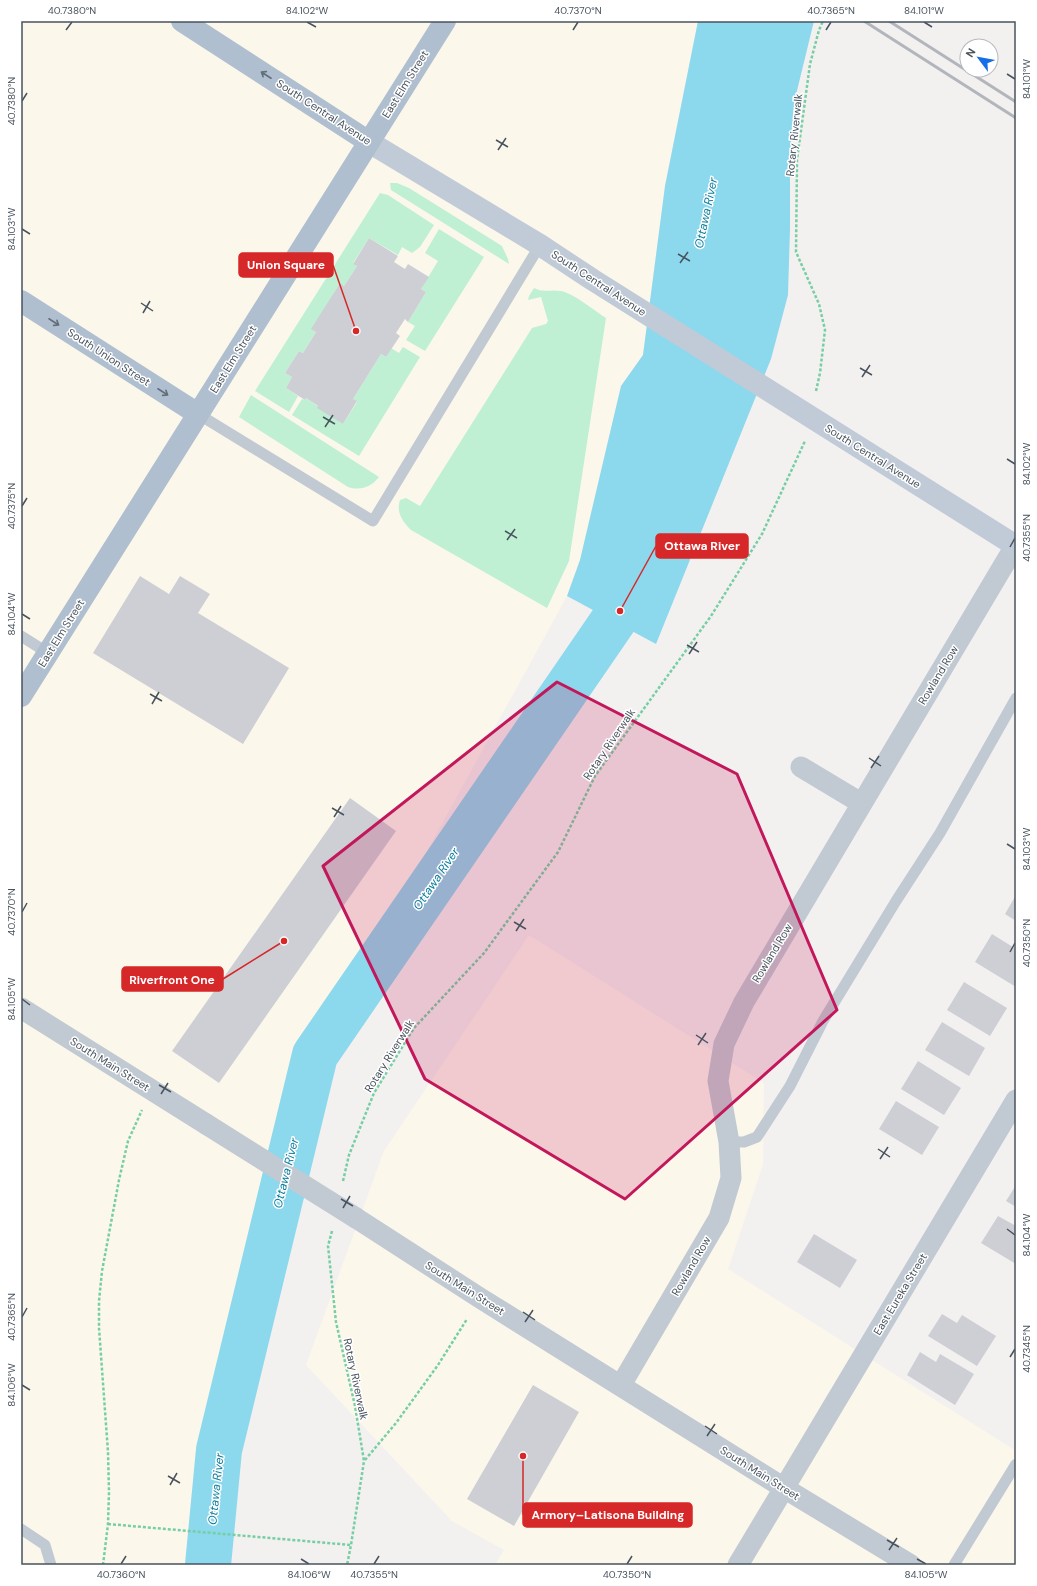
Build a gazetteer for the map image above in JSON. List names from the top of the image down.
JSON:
{
  "streets": {
    "main road": ["East Elm Street", "South Central Avenue", "South Union Street"],
    "street": ["Rowland Row", "South Main Street", "East Eureka Street"],
    "path": ["Rotary Riverwalk"]
  },
  "crossings": [
    ["East Elm Street", "South Central Avenue"],
    ["East Elm Street", "South Union Street"],
    ["South Central Avenue", "Rowland Row"],
    ["Rowland Row", "South Main Street"],
    ["South Main Street", "East Eureka Street"]
  ],
  "one_way": ["South Union Street"],
  "water": ["Ottawa River"],
  "places": [
    "Union Square",
    "Ottawa River",
    "Riverfront One",
    "Armory–Latisona Building"
  ],
  "north": "top left",
  "coordinates": [
    "40.7380°N",
    "84.102°W",
    "40.7370°N",
    "40.7365°N",
    "84.101°W",
    "84.103°W",
    "40.7375°N",
    "40.7355°N",
    "84.104°W",
    "40.7350°N",
    "84.105°W",
    "40.7345°N",
    "84.106°W",
    "40.7360°N"
  ]
}
